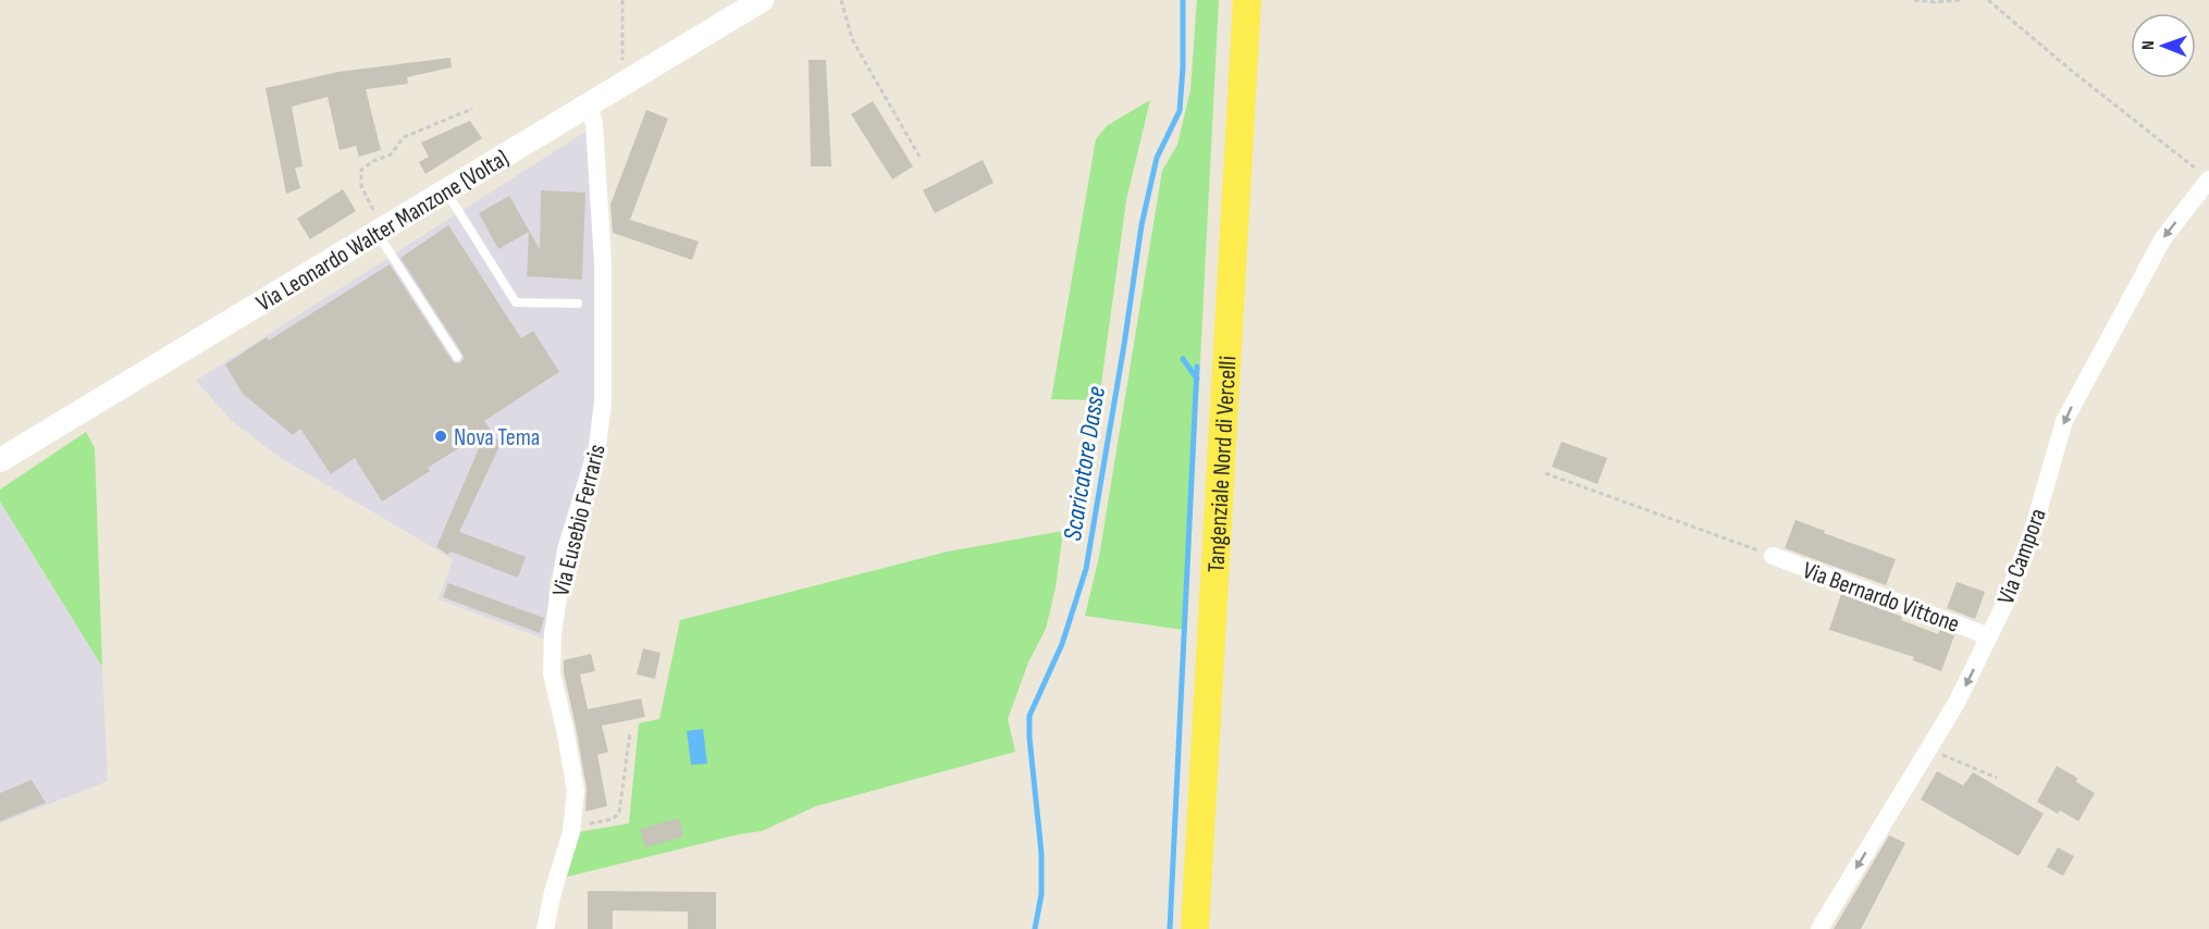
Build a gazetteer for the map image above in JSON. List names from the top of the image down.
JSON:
{
  "streets": {
    "main road": ["Via Leonardo Walter Manzone (Volta)", "Tangenziale Nord di Vercelli"],
    "street": ["Via Eusebio Ferraris", "Via Campora", "Via Bernardo Vittone"]
  },
  "crossings": [
    ["Via Leonardo Walter Manzone (Volta)", "Via Eusebio Ferraris"],
    ["Via Campora", "Via Bernardo Vittone"]
  ],
  "one_way": ["Via Campora"],
  "water": ["Scaricatore Dasse"],
  "places": ["Nova Tema"],
  "north": "left"
}
